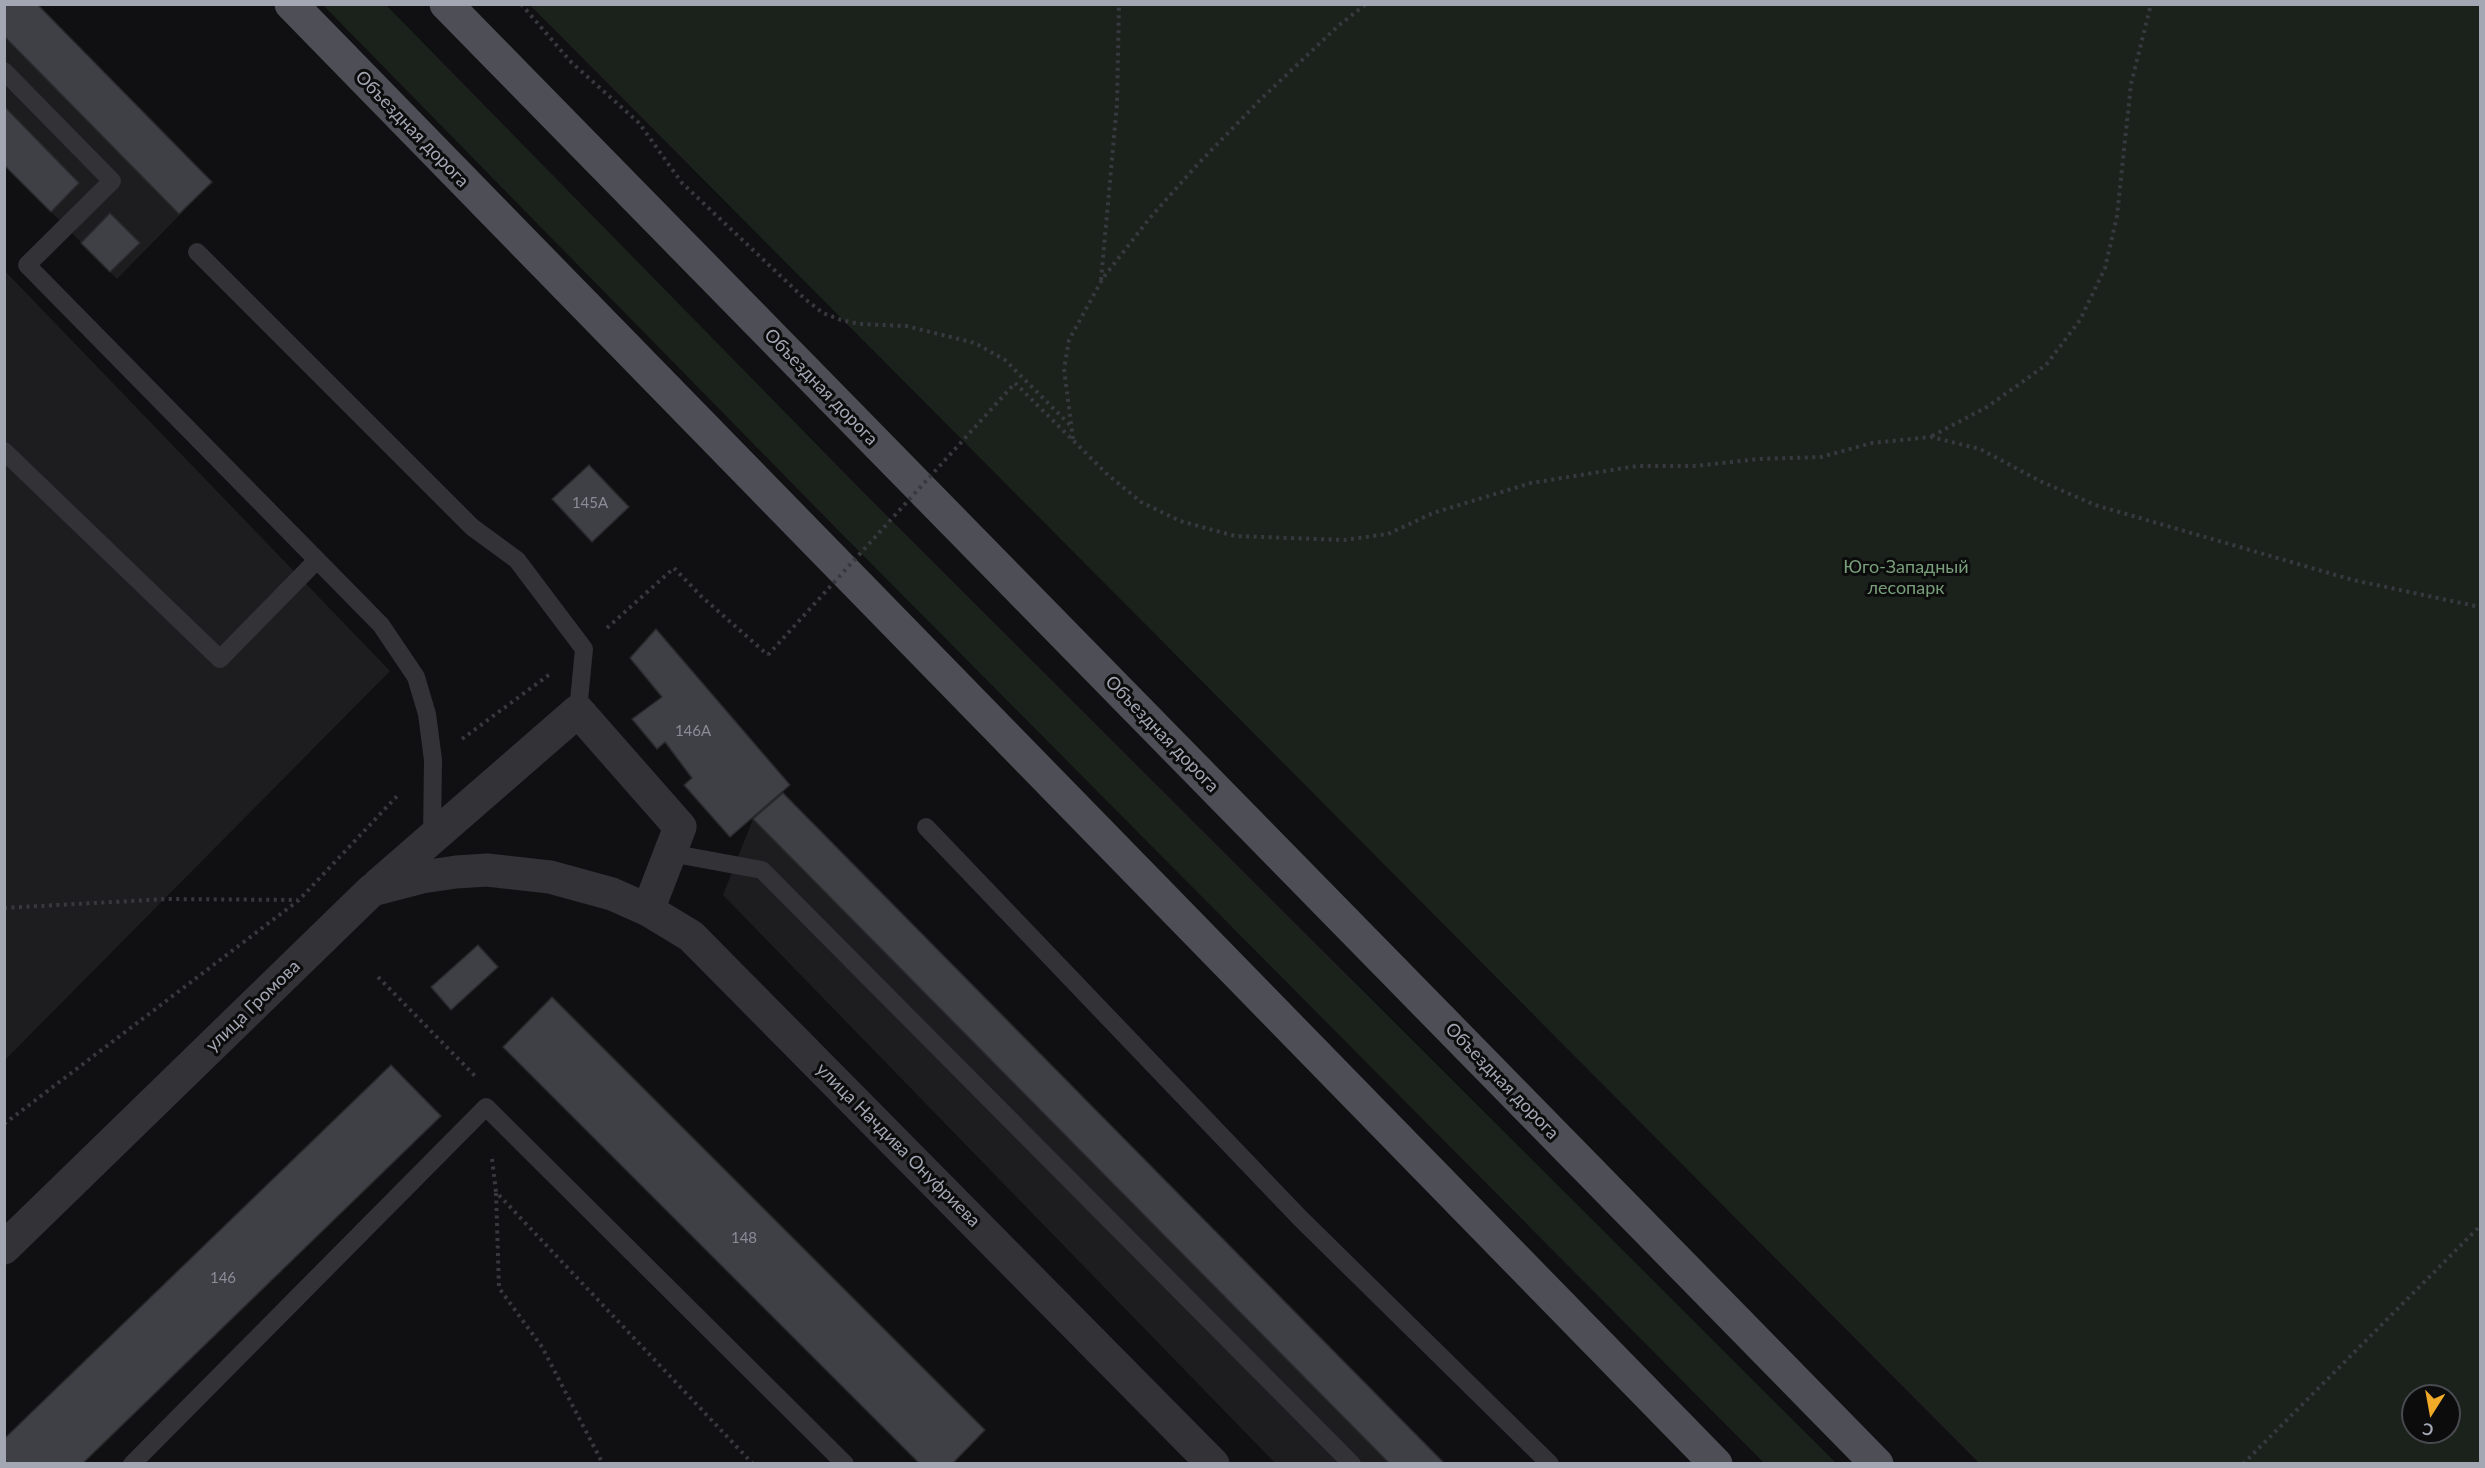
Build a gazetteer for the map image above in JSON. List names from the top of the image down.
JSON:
{
  "streets": {
    "main road": ["Объездная дорога"],
    "street": ["улица Громова", "улица Начдива Онуфриева"]
  },
  "crossings": [
    ["улица Громова", "улица Начдива Онуфриева"]
  ],
  "parks": ["Юго-Западный лесопарк"],
  "house_numbers": [
    "145А",
    "146А",
    "148",
    "146"
  ],
  "north": "bottom"
}
